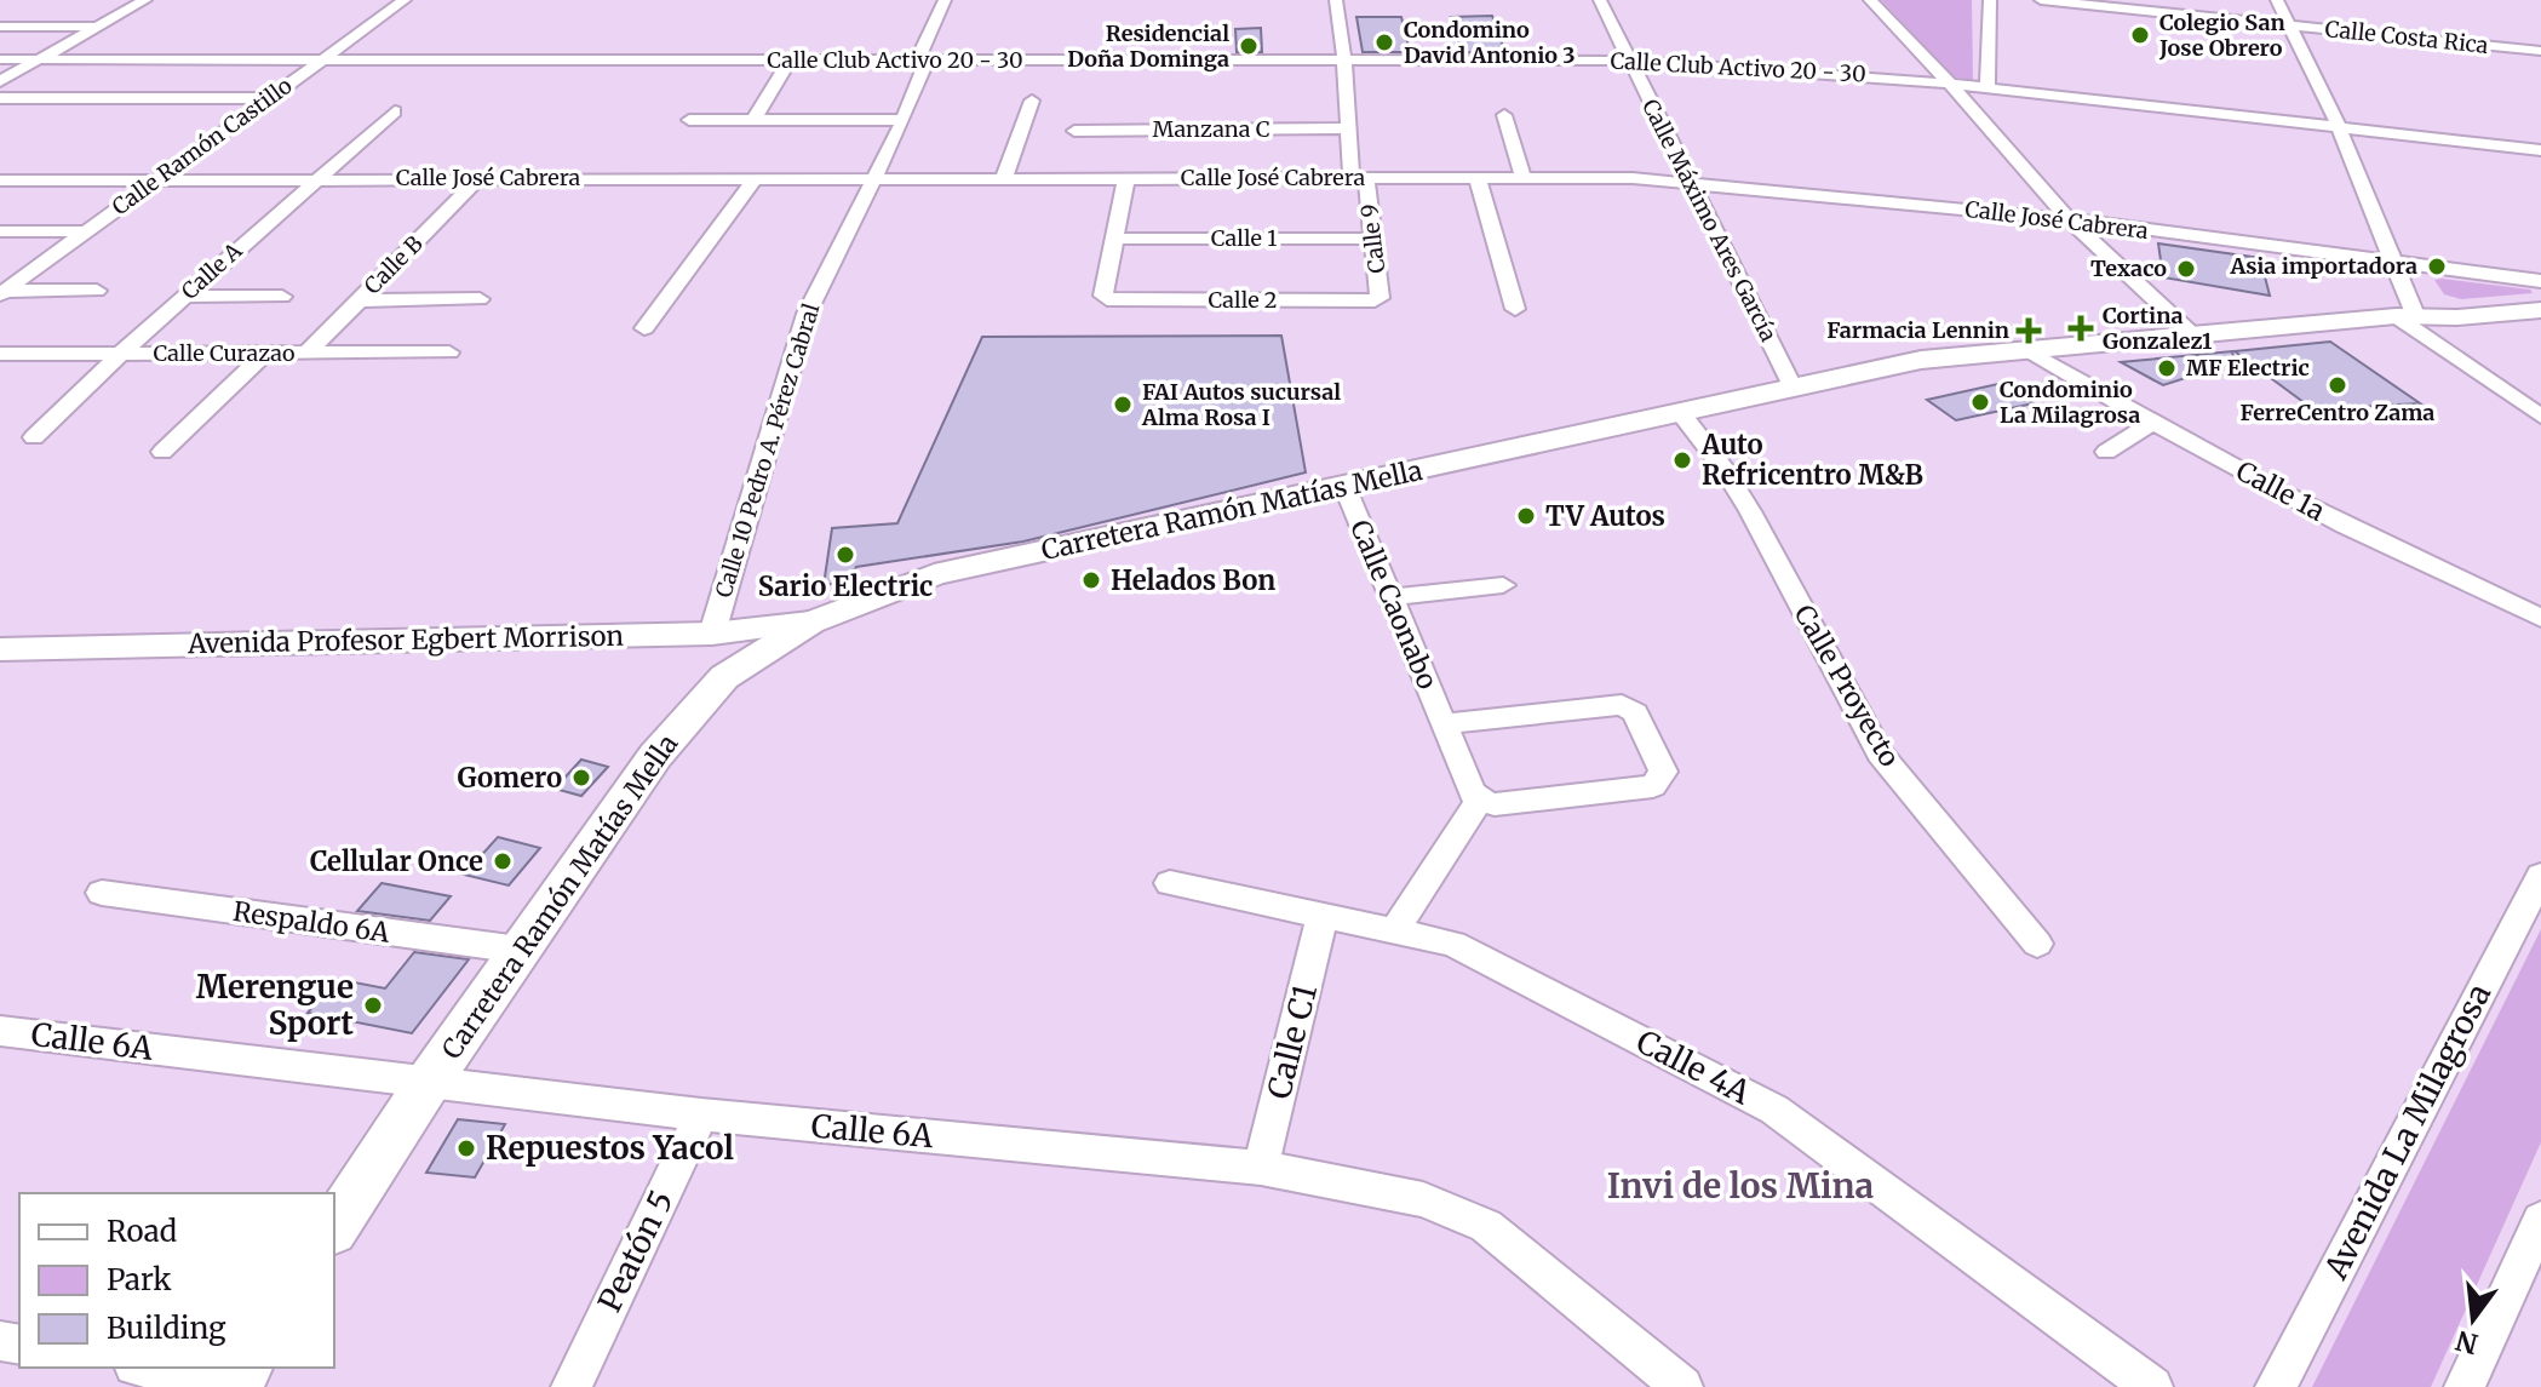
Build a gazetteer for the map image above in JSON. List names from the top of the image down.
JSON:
{
  "streets": {
    "main road": ["Carretera Ramón Matías Mella"],
    "street": [
      "Calle Costa Rica",
      "Calle Club Activo 20 - 30",
      "Manzana C",
      "Calle Ramón Castillo",
      "Calle José Cabrera",
      "Calle Máximo Ares García",
      "Calle 1",
      "Calle 9",
      "Calle B",
      "Calle A",
      "Calle 2",
      "Calle Curazao",
      "Calle 10 Pedro A. Pérez Cabral",
      "Calle 1a",
      "Calle Caonabo",
      "Avenida Profesor Egbert Morrison",
      "Calle Proyecto",
      "Respaldo 6A",
      "Calle 6A",
      "Calle C1",
      "Calle 4A",
      "Avenida La Milagrosa",
      "Peatón 5"
    ]
  },
  "crossings": [
    ["Calle Club Activo 20 - 30", "Calle Ramón Castillo"],
    ["Calle Club Activo 20 - 30", "Calle Máximo Ares García"],
    ["Calle Club Activo 20 - 30", "Calle 9"],
    ["Calle Club Activo 20 - 30", "Calle 10 Pedro A. Pérez Cabral"],
    ["Manzana C", "Calle 9"],
    ["Calle Ramón Castillo", "Calle José Cabrera"],
    ["Calle José Cabrera", "Calle Máximo Ares García"],
    ["Calle José Cabrera", "Calle 9"],
    ["Calle José Cabrera", "Calle B"],
    ["Calle José Cabrera", "Calle A"],
    ["Calle José Cabrera", "Calle 10 Pedro A. Pérez Cabral"],
    ["Calle Máximo Ares García", "Carretera Ramón Matías Mella"],
    ["Calle 1", "Calle 9"],
    ["Calle 1", "Calle 2"],
    ["Calle 9", "Calle 2"],
    ["Calle B", "Calle Curazao"],
    ["Calle A", "Calle Curazao"],
    ["Calle 10 Pedro A. Pérez Cabral", "Avenida Profesor Egbert Morrison"],
    ["Calle 1a", "Carretera Ramón Matías Mella"],
    ["Carretera Ramón Matías Mella", "Calle Caonabo"],
    ["Carretera Ramón Matías Mella", "Avenida Profesor Egbert Morrison"],
    ["Carretera Ramón Matías Mella", "Calle Proyecto"],
    ["Carretera Ramón Matías Mella", "Respaldo 6A"],
    ["Carretera Ramón Matías Mella", "Calle 6A"],
    ["Calle 6A", "Calle C1"],
    ["Calle 6A", "Peatón 5"],
    ["Calle C1", "Calle 4A"]
  ],
  "districts": ["Invi de los Mina"],
  "places": {
    "other": [
      "Colegio San Jose Obrero",
      "Condomino David Antonio 3",
      "Residencial Doña Dominga",
      "Asia importadora",
      "Texaco",
      "MF Electric",
      "FerreCentro Zama",
      "Condominio La Milagrosa",
      "FAI Autos sucursal Alma Rosa I",
      "Auto Refricentro M&B",
      "TV Autos",
      "Sario Electric",
      "Helados Bon",
      "Gomero",
      "Cellular Once",
      "Merengue Sport",
      "Repuestos Yacol"
    ],
    "health": ["Cortina Gonzalez1", "Farmacia Lennin"]
  },
  "legend": ["Road", "Park", "Building"],
  "north": "bottom"
}
